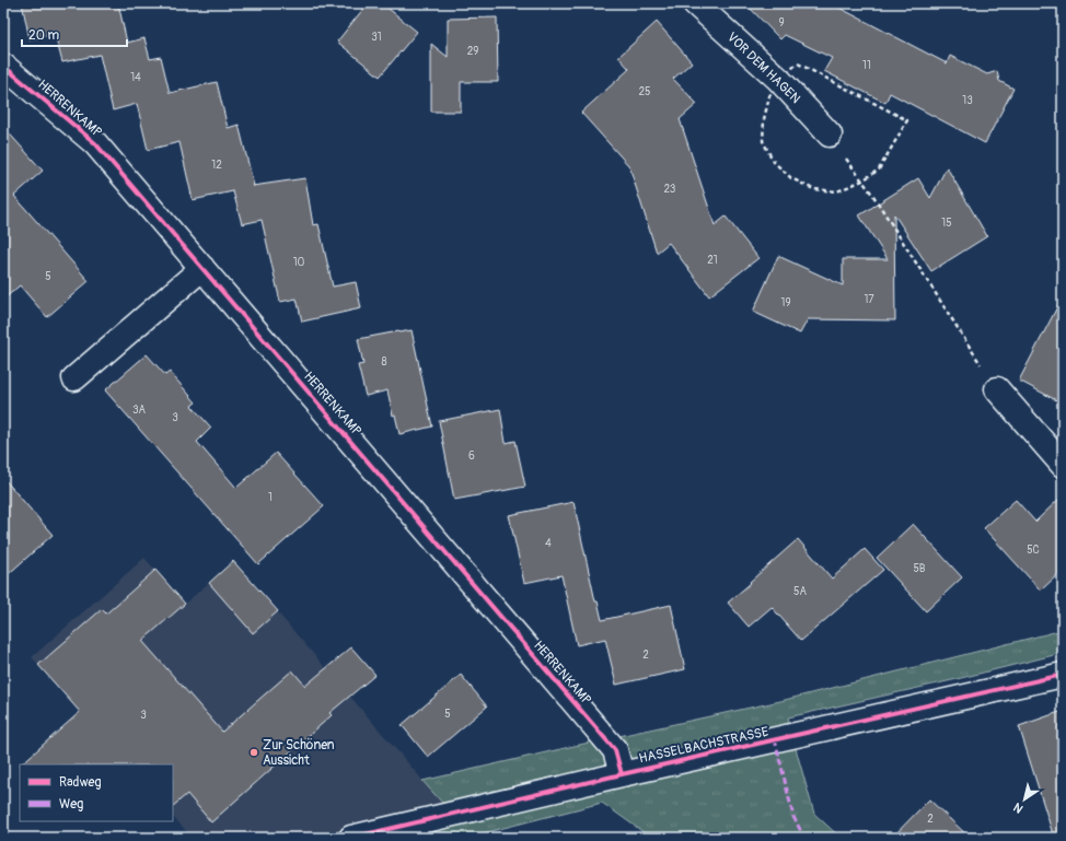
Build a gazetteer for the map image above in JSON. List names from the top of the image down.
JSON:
{
  "streets": {
    "street": ["VOR DEM HAGEN", "HERRENKAMP", "HASSELBACHSTRASSE"]
  },
  "crossings": [
    ["HERRENKAMP", "HASSELBACHSTRASSE"]
  ],
  "places": ["Zur Schönen Aussicht"],
  "house_numbers": [
    "9",
    "31",
    "29",
    "11",
    "14",
    "25",
    "13",
    "12",
    "23",
    "15",
    "21",
    "10",
    "5",
    "17",
    "19",
    "8",
    "3A",
    "3",
    "6",
    "1",
    "4",
    "5C",
    "5B",
    "5A",
    "2",
    "5",
    "3",
    "2"
  ],
  "legend": ["Radweg", "Weg"],
  "scale_bar": "20 m",
  "north": "bottom left"
}
